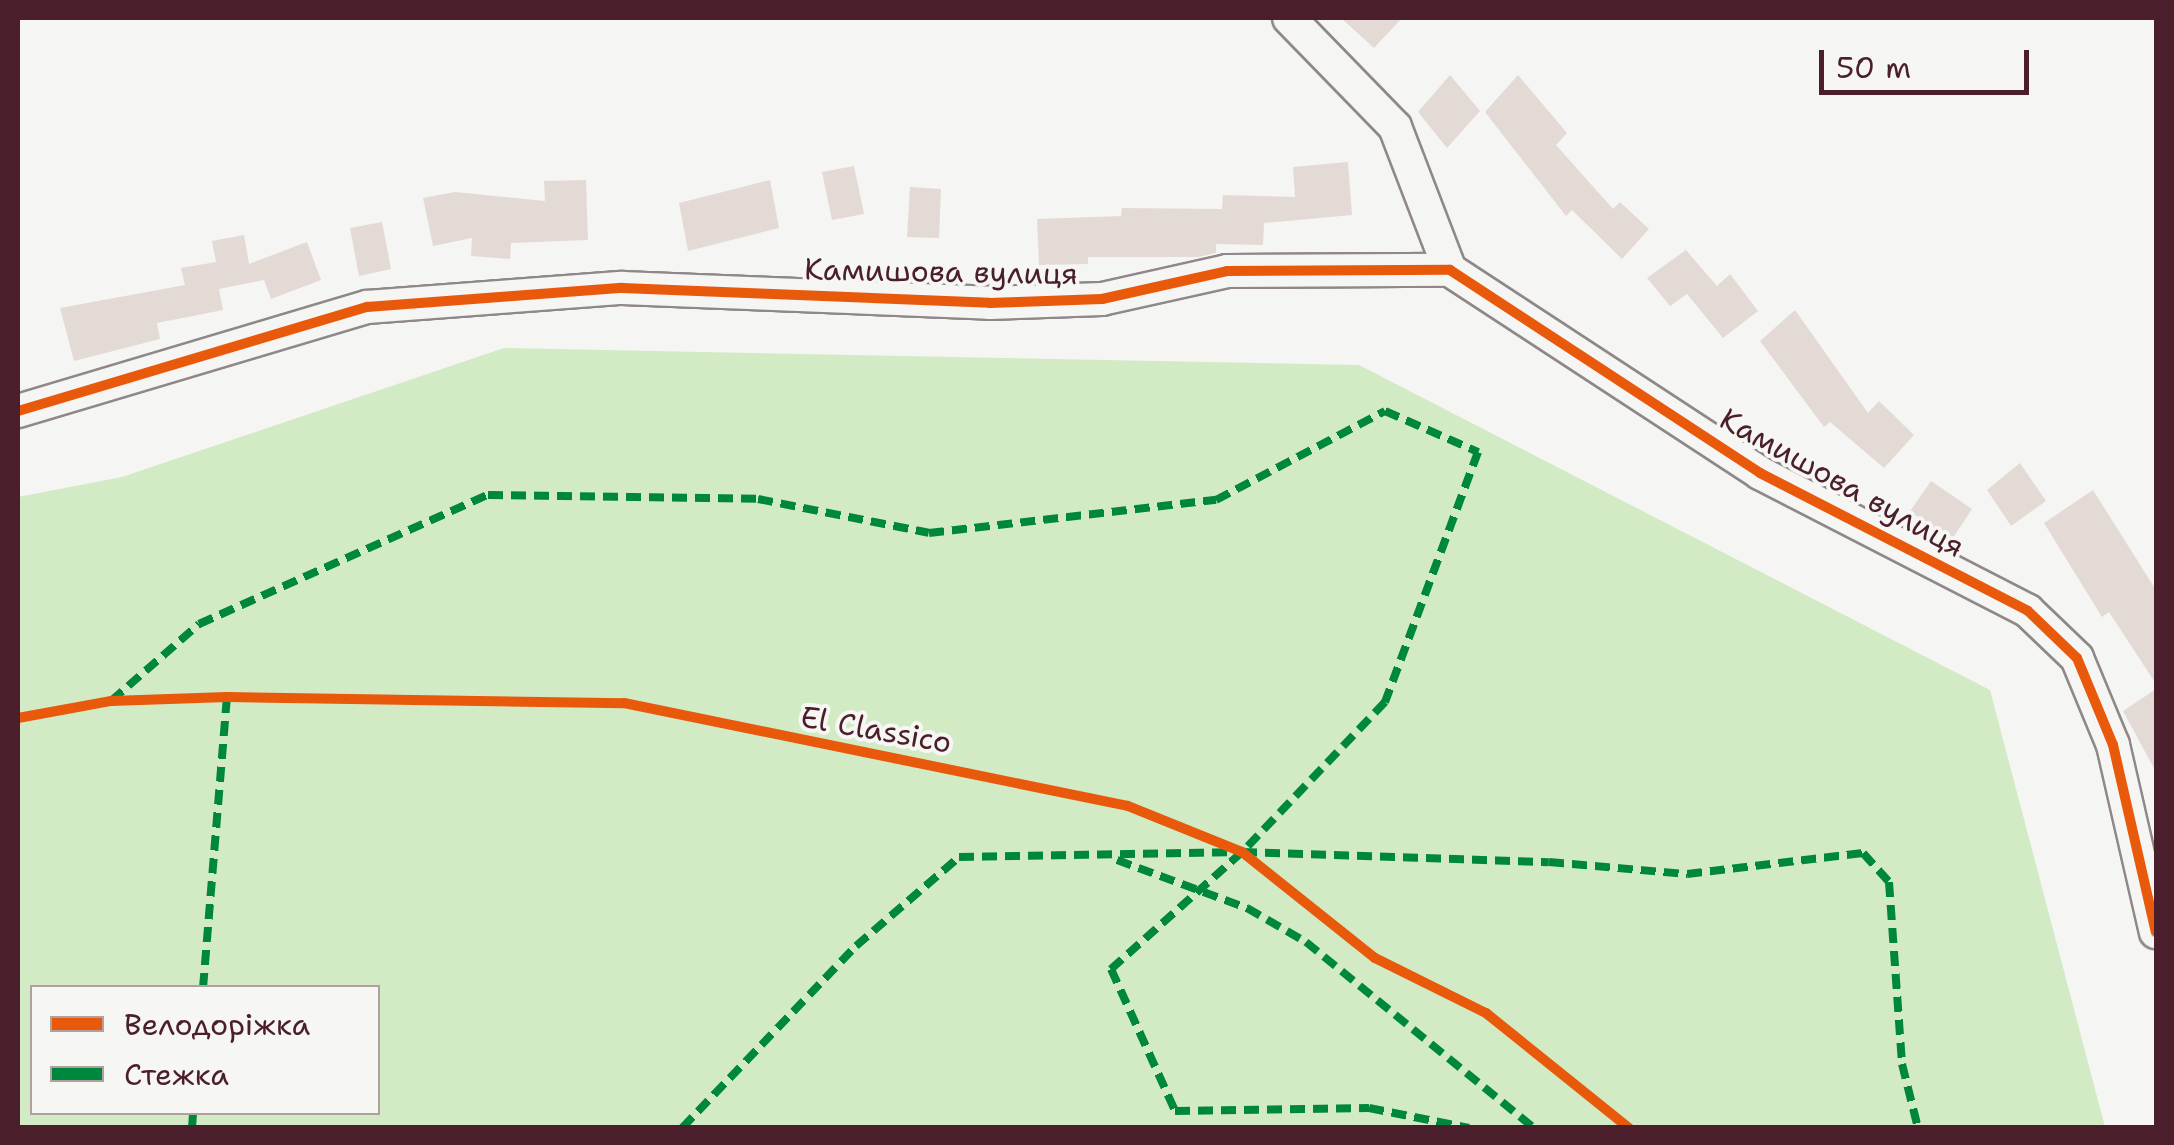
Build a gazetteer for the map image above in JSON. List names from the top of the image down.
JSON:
{
  "streets": {
    "street": ["Камишова вулиця"],
    "cycle path": ["El Classico"]
  },
  "legend": ["Велодоріжка", "Стежка"],
  "scale_bar": "50 m"
}
